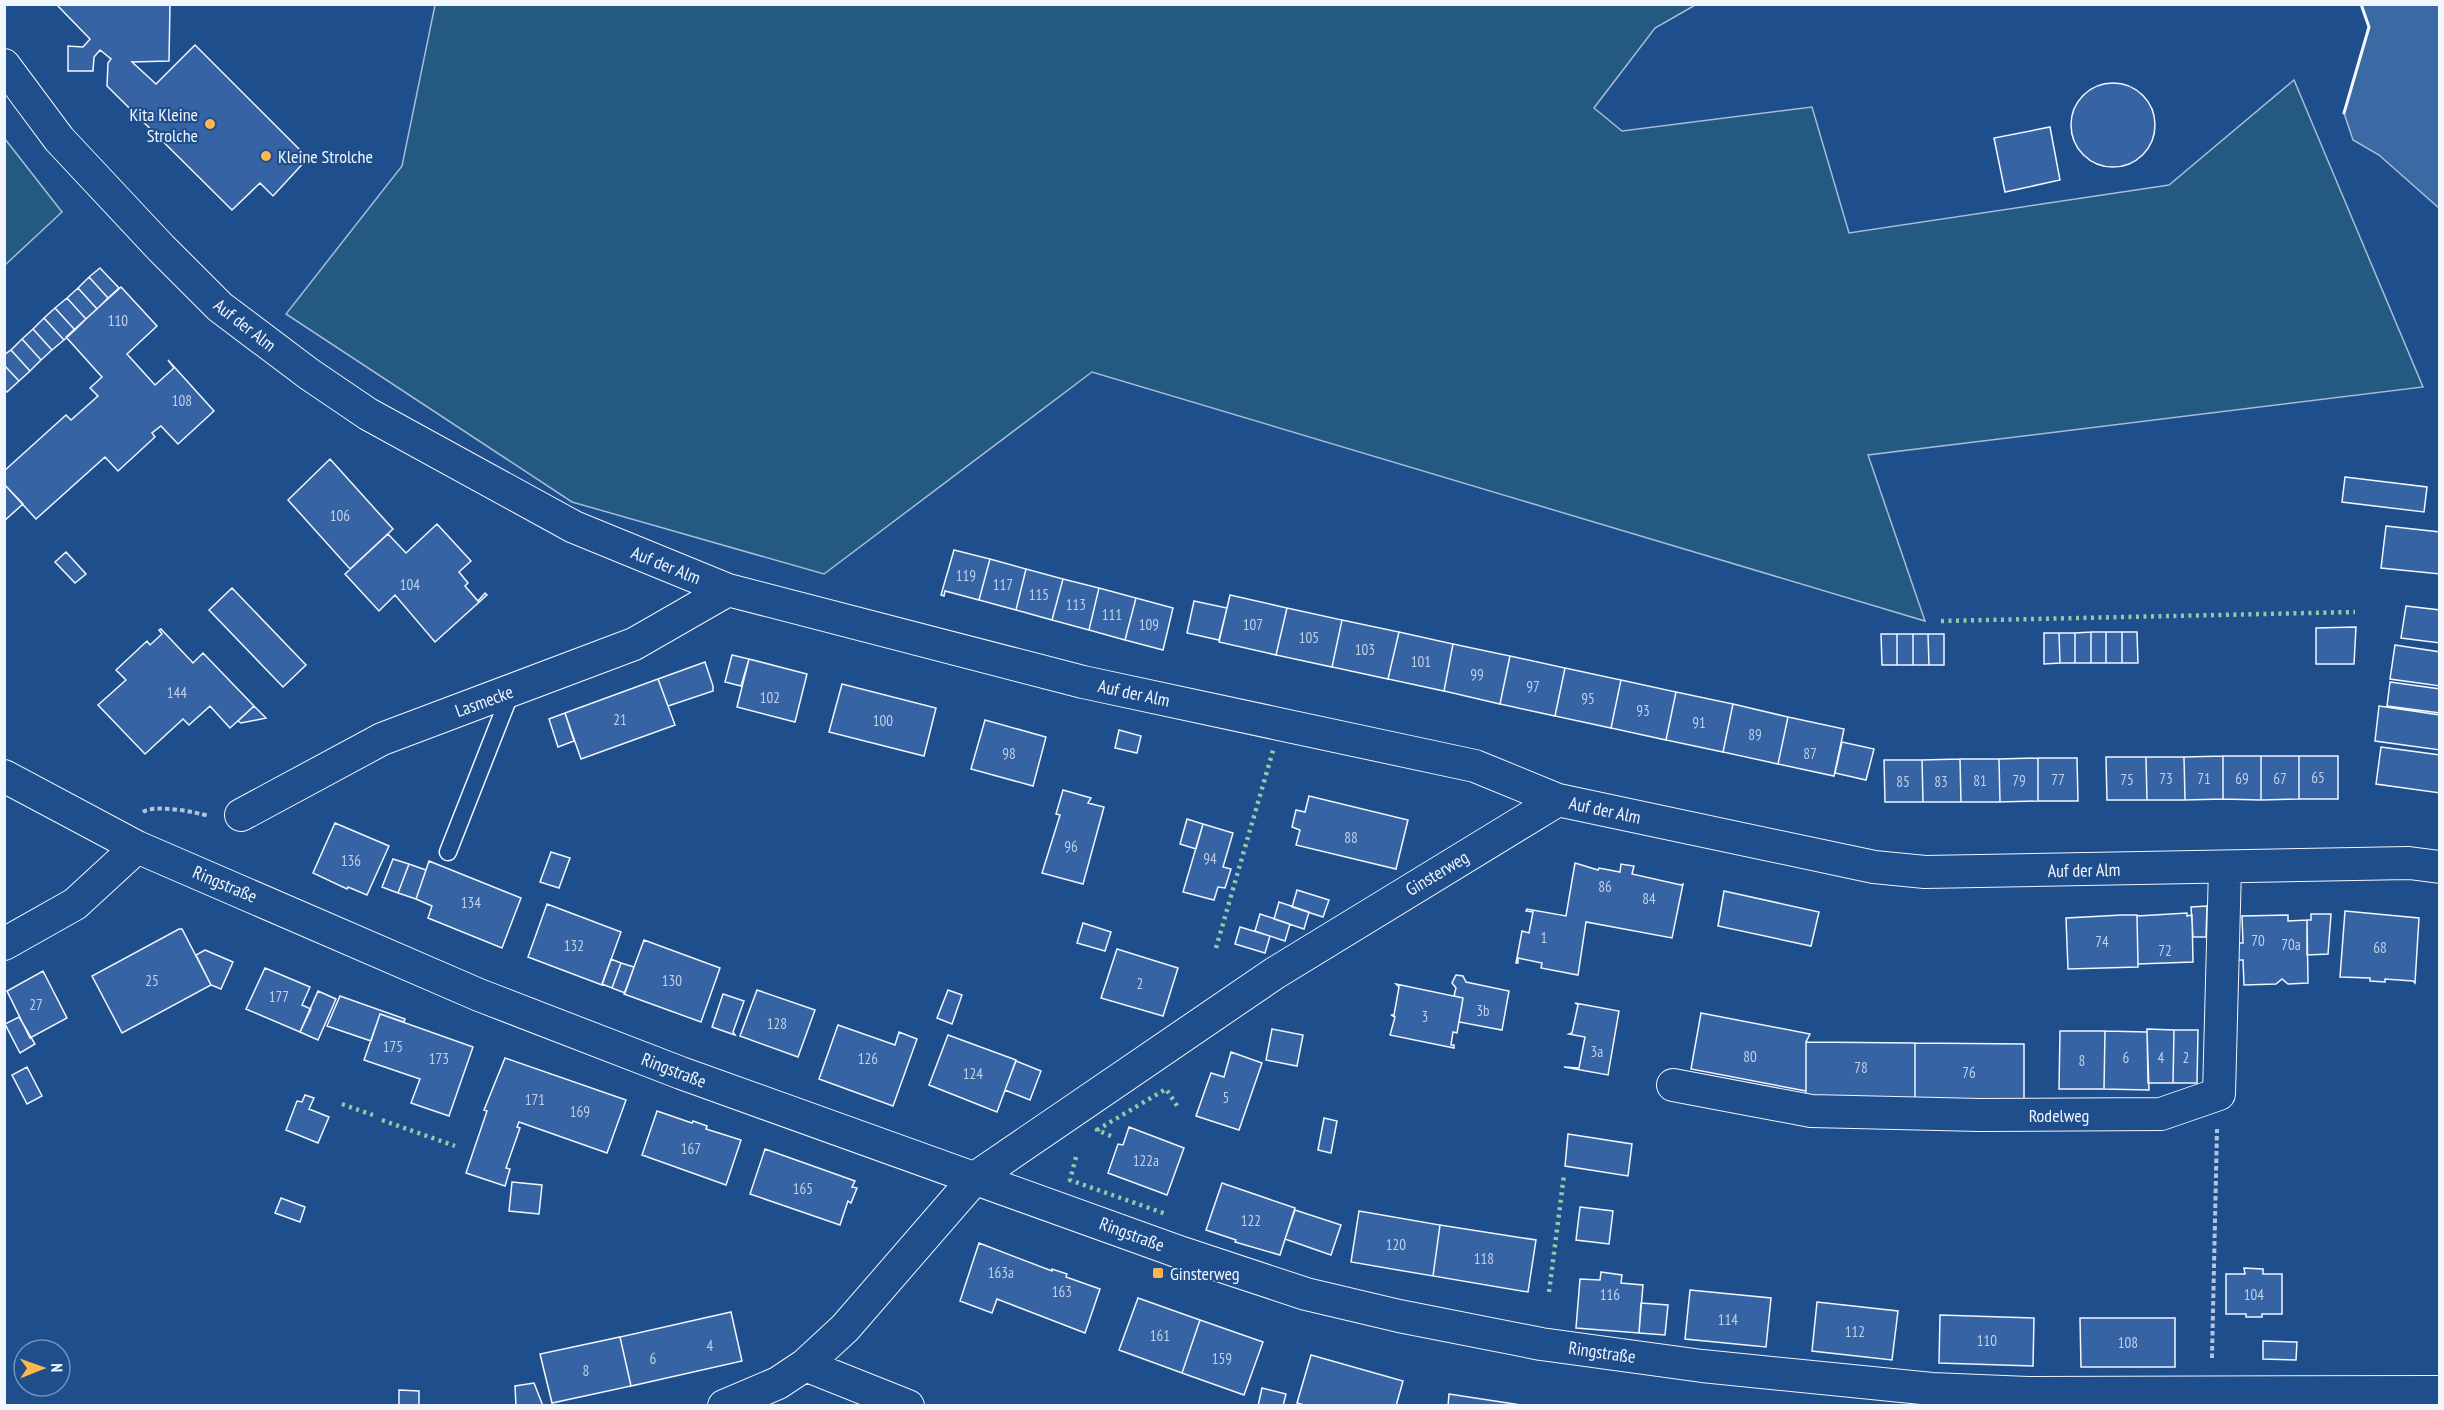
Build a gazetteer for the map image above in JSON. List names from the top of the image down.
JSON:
{
  "streets": {
    "street": [
      "Auf der Alm",
      "Lasmecke",
      "Ginsterweg",
      "Ringstraße",
      "Rodelweg"
    ]
  },
  "crossings": [
    ["Auf der Alm", "Lasmecke"],
    ["Auf der Alm", "Ginsterweg"],
    ["Auf der Alm", "Rodelweg"],
    ["Ginsterweg", "Ringstraße"]
  ],
  "places": {
    "other": ["Kita Kleine Strolche", "Kleine Strolche"],
    "transit": ["Ginsterweg"]
  },
  "house_numbers": [
    "110",
    "108",
    "106",
    "119",
    "104",
    "117",
    "115",
    "113",
    "111",
    "109",
    "107",
    "105",
    "103",
    "101",
    "99",
    "97",
    "144",
    "102",
    "95",
    "93",
    "21",
    "100",
    "91",
    "89",
    "98",
    "87",
    "65",
    "73",
    "71",
    "69",
    "67",
    "77",
    "75",
    "81",
    "79",
    "85",
    "83",
    "88",
    "96",
    "94",
    "136",
    "86",
    "84",
    "134",
    "1",
    "70",
    "74",
    "70a",
    "132",
    "68",
    "72",
    "25",
    "130",
    "2",
    "177",
    "27",
    "3b",
    "3",
    "128",
    "175",
    "3a",
    "80",
    "6",
    "4",
    "2",
    "173",
    "126",
    "8",
    "78",
    "76",
    "124",
    "5",
    "171",
    "169",
    "167",
    "122a",
    "165",
    "122",
    "120",
    "118",
    "163a",
    "163",
    "116",
    "104",
    "114",
    "112",
    "161",
    "110",
    "108",
    "4",
    "6",
    "159",
    "8"
  ],
  "north": "right"
}
